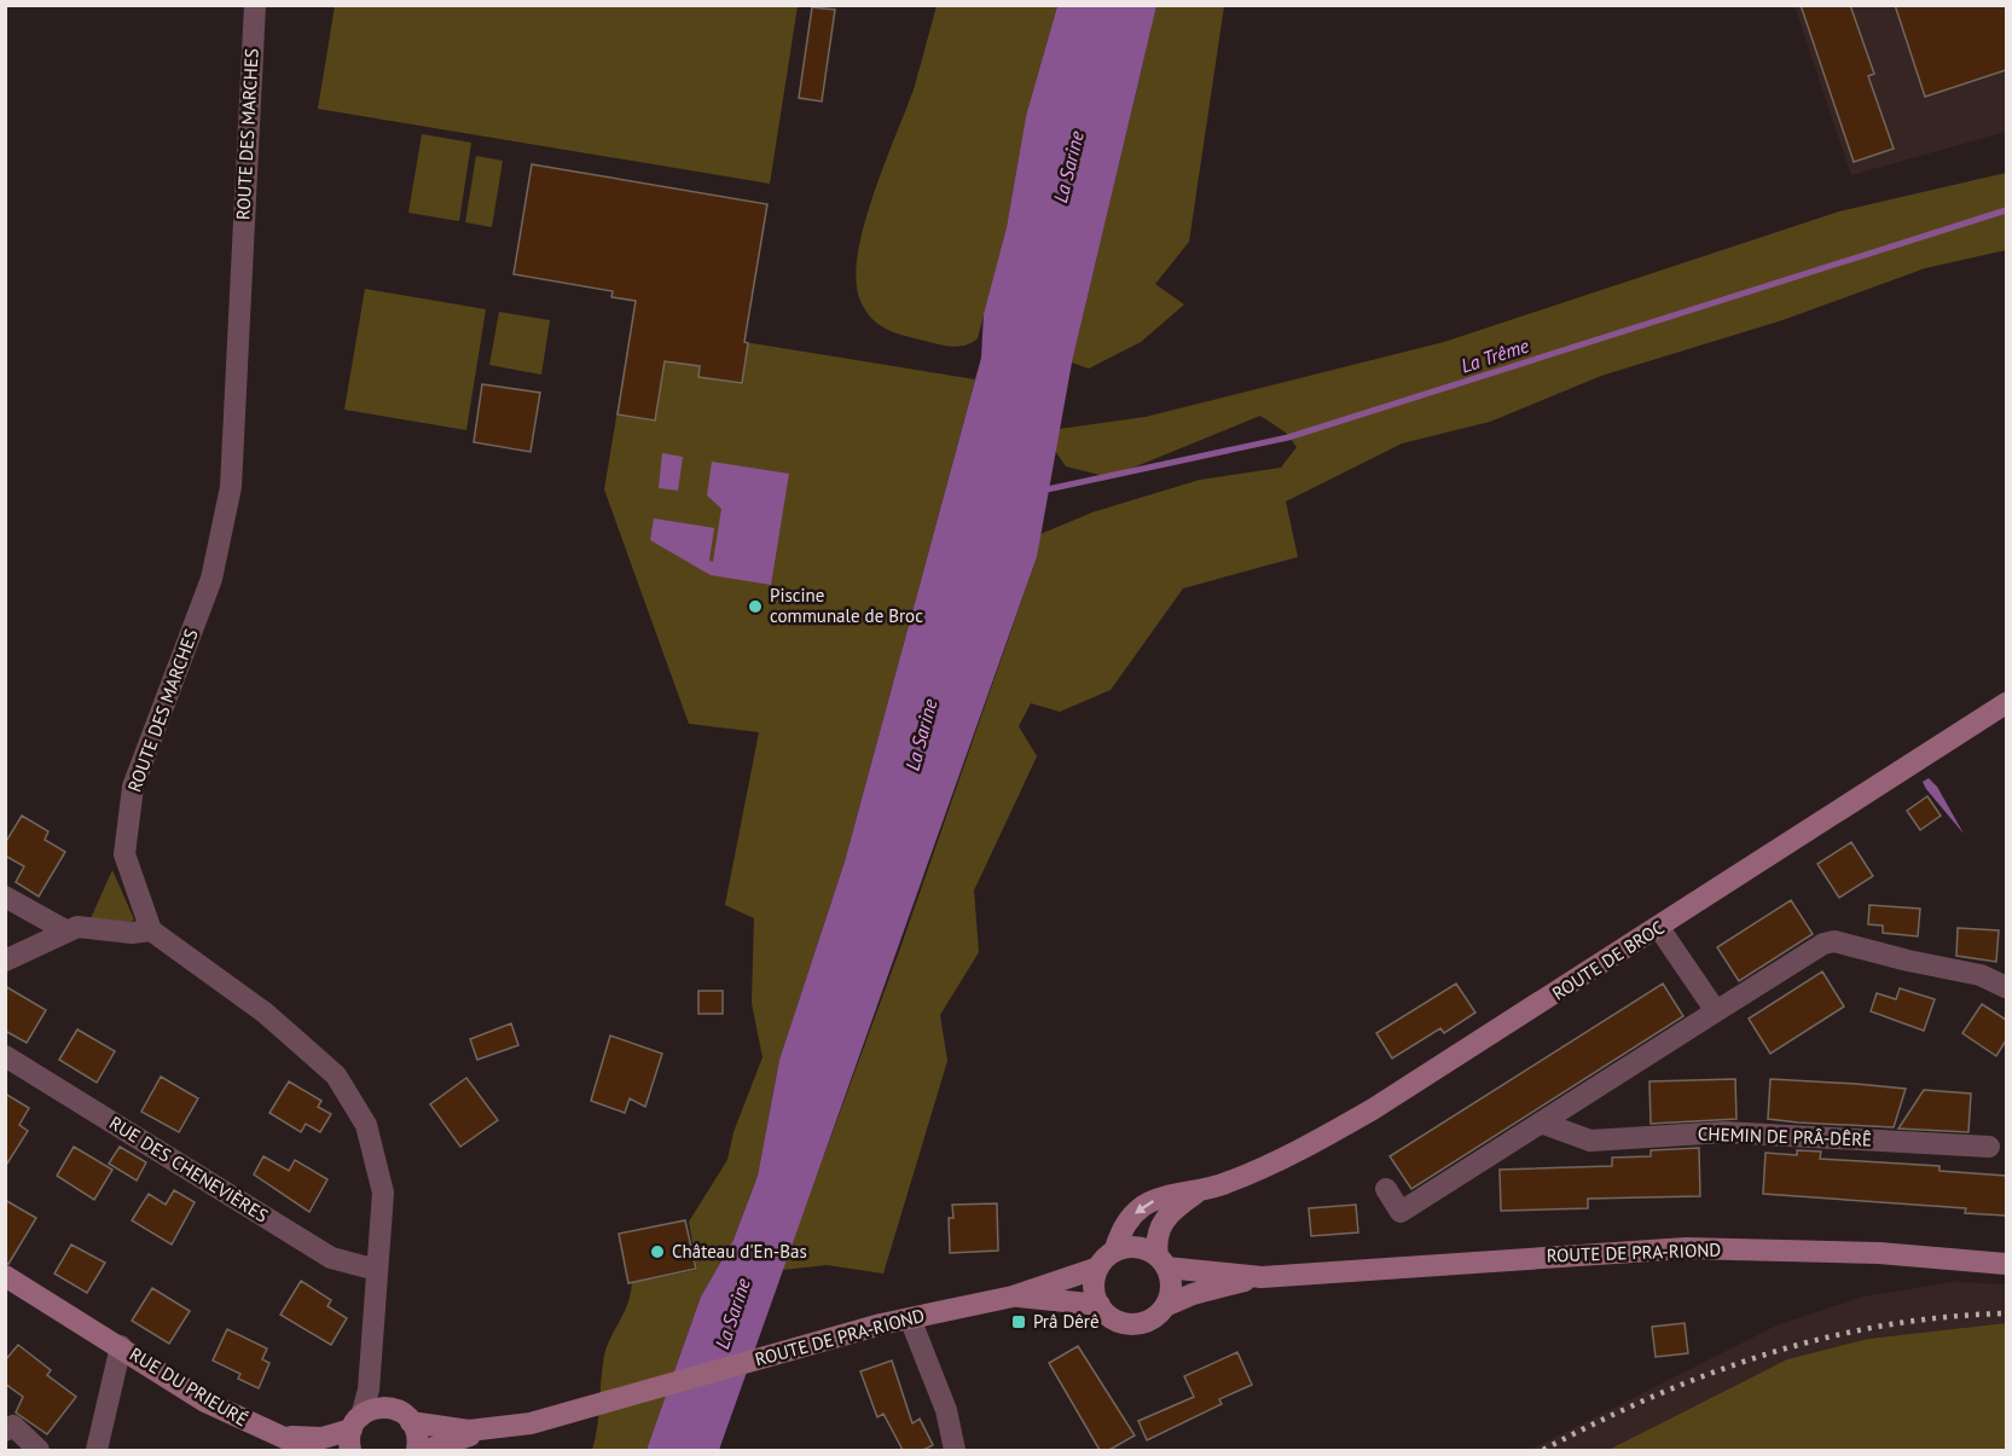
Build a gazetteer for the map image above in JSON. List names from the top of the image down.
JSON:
{
  "streets": {
    "main road": ["ROUTE DE BROC", "ROUTE DE PRA-RIOND", "RUE DU PRIEURÉ"],
    "street": ["ROUTE DES MARCHES", "CHEMIN DE PRÂ-DÊRÊ", "RUE DES CHENEVIÈRES"]
  },
  "crossings": [
    ["ROUTE DE BROC", "ROUTE DE PRA-RIOND"]
  ],
  "water": ["La Sarine", "La Trême"],
  "places": {
    "other": ["Piscine communale de Broc", "Château d'En-Bas"],
    "transit": ["Prâ Dêrê"]
  }
}
